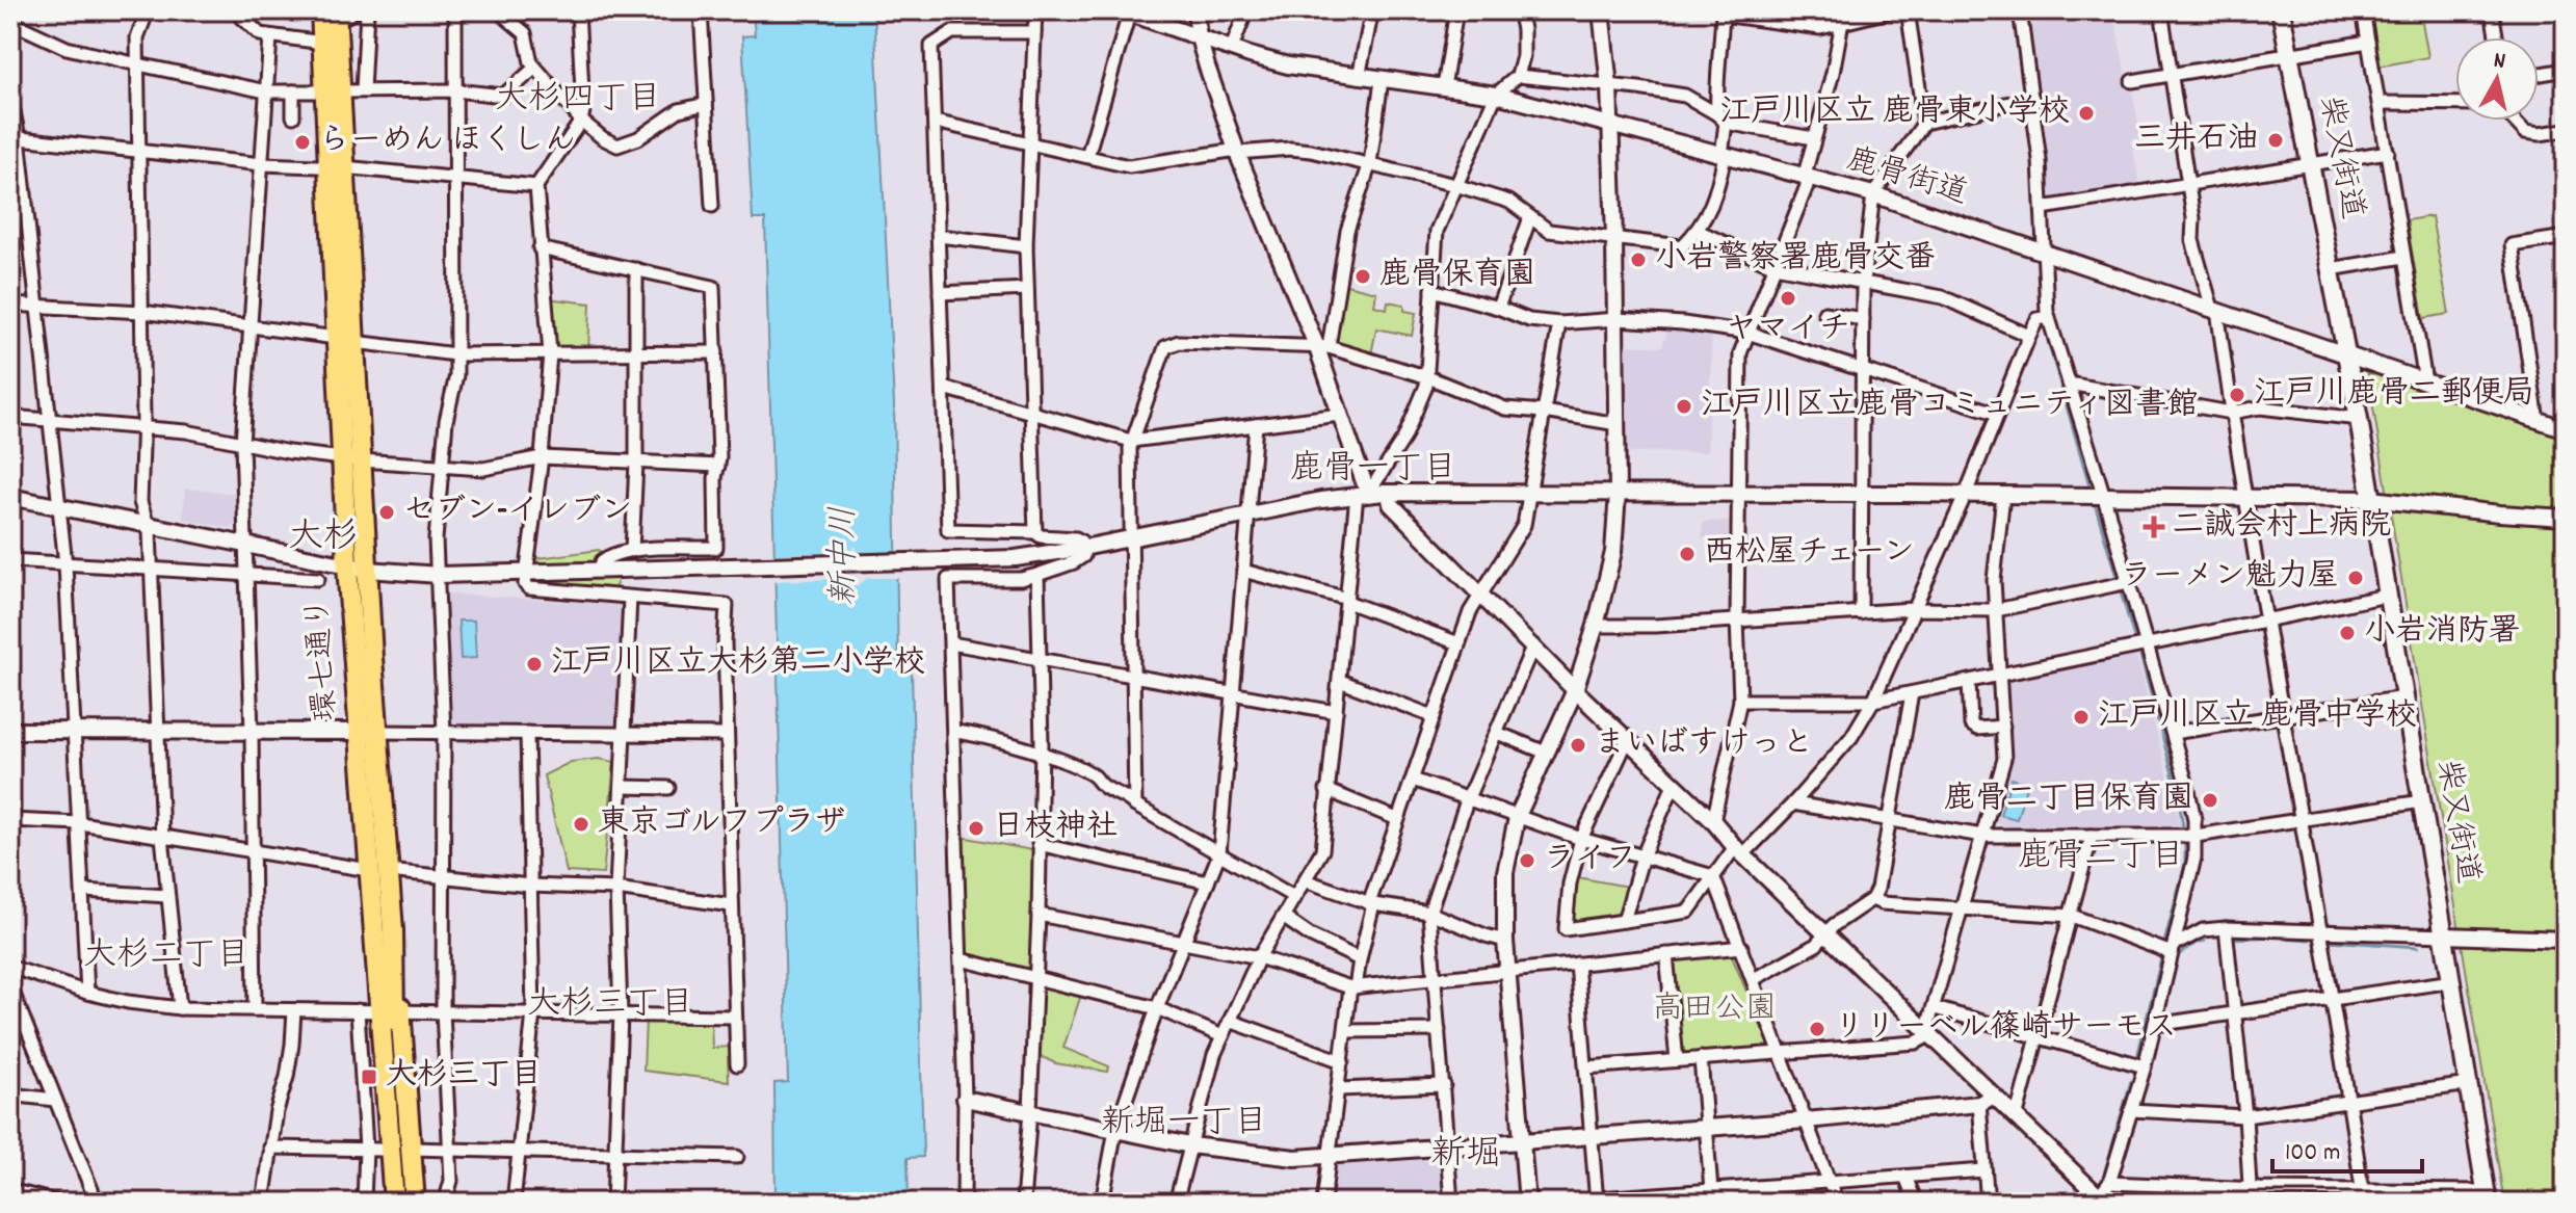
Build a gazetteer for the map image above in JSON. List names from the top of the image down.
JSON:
{
  "streets": {
    "main road": ["柴又街道", "環七通り"],
    "street": ["鹿骨街道"]
  },
  "crossings": [
    ["柴又街道", "鹿骨街道"]
  ],
  "districts": [
    "大杉四丁目",
    "鹿骨一丁目",
    "大杉",
    "鹿骨二丁目",
    "大杉二丁目",
    "大杉三丁目",
    "新堀一丁目",
    "新堀"
  ],
  "water": ["新中川"],
  "parks": ["高田公園"],
  "places": {
    "other": [
      "江戸川区立 鹿骨東小学校",
      "三井石油",
      "らーめん ほくしん",
      "小岩警察署鹿骨交番",
      "鹿骨保育園",
      "ヤマイチ",
      "江戸川鹿骨二郵便局",
      "江戸川区立鹿骨コミュニティ図書館",
      "セブン-イレブン",
      "西松屋チェーン",
      "ラーメン魁力屋",
      "小岩消防署",
      "江戸川区立大杉第二小学校",
      "江戸川区立 鹿骨中学校",
      "まいばすけっと",
      "鹿骨二丁目保育園",
      "東京ゴルフプラザ",
      "日枝神社",
      "ライフ",
      "リリーベル篠崎サーモス"
    ],
    "health": ["二誠会村上病院"],
    "transit": ["大杉三丁目"]
  },
  "scale_bar": "100 m",
  "north": "top"
}
